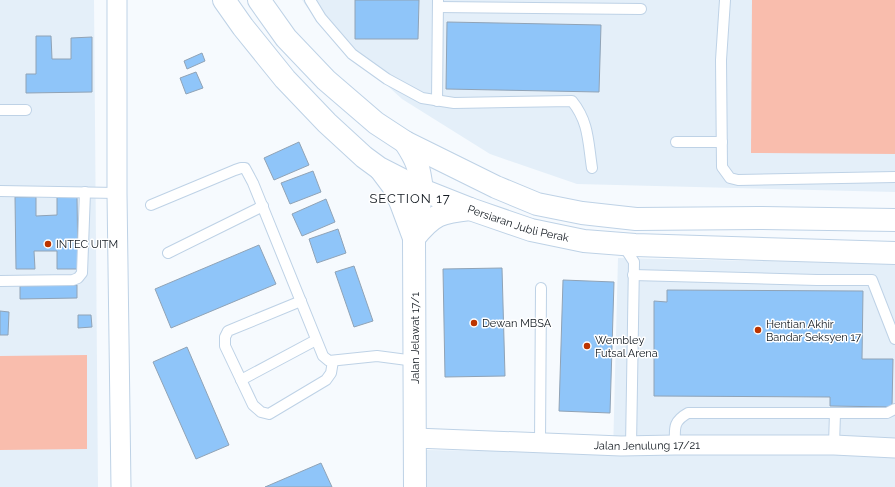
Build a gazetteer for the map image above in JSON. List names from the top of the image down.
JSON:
{
  "streets": {
    "main road": ["Persiaran Jubli Perak", "Jalan Jelawat 17/1"],
    "street": ["Jalan Jenulung 17/21"]
  },
  "crossings": [
    ["Persiaran Jubli Perak", "Jalan Jelawat 17/1"],
    ["Jalan Jelawat 17/1", "Jalan Jenulung 17/21"]
  ],
  "districts": ["SECTION 17"],
  "places": [
    "INTEC UITM",
    "Dewan MBSA",
    "Hentian Akhir Bandar Seksyen 17",
    "Wembley Futsal Arena"
  ]
}
